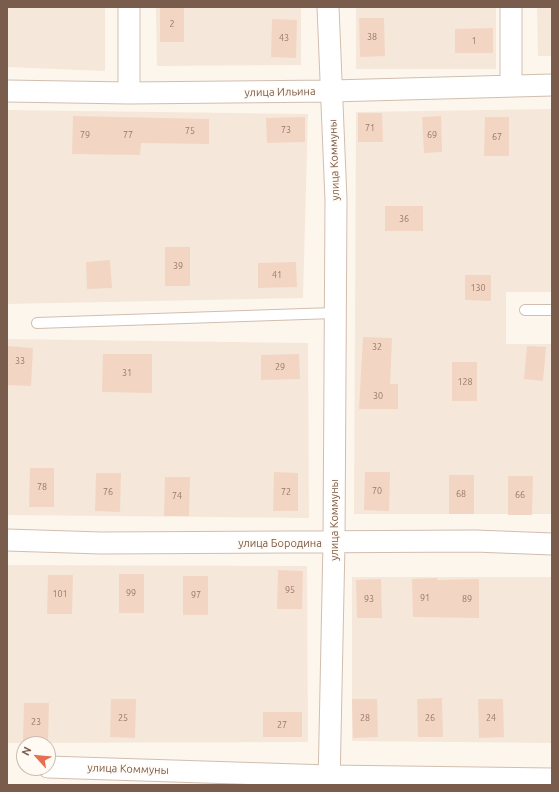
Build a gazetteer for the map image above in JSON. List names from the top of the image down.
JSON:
{
  "streets": {
    "street": ["улица Ильина", "улица Коммуны", "улица Бородина"]
  },
  "crossings": [
    ["улица Ильина", "улица Коммуны"],
    ["улица Коммуны", "улица Бородина"]
  ],
  "house_numbers": [
    "2",
    "38",
    "43",
    "1",
    "71",
    "73",
    "75",
    "79",
    "77",
    "69",
    "67",
    "36",
    "39",
    "41",
    "130",
    "32",
    "33",
    "29",
    "31",
    "128",
    "30",
    "78",
    "70",
    "76",
    "72",
    "68",
    "66",
    "74",
    "95",
    "99",
    "101",
    "97",
    "91",
    "93",
    "89",
    "25",
    "28",
    "26",
    "24",
    "23",
    "27"
  ],
  "north": "top left"
}
